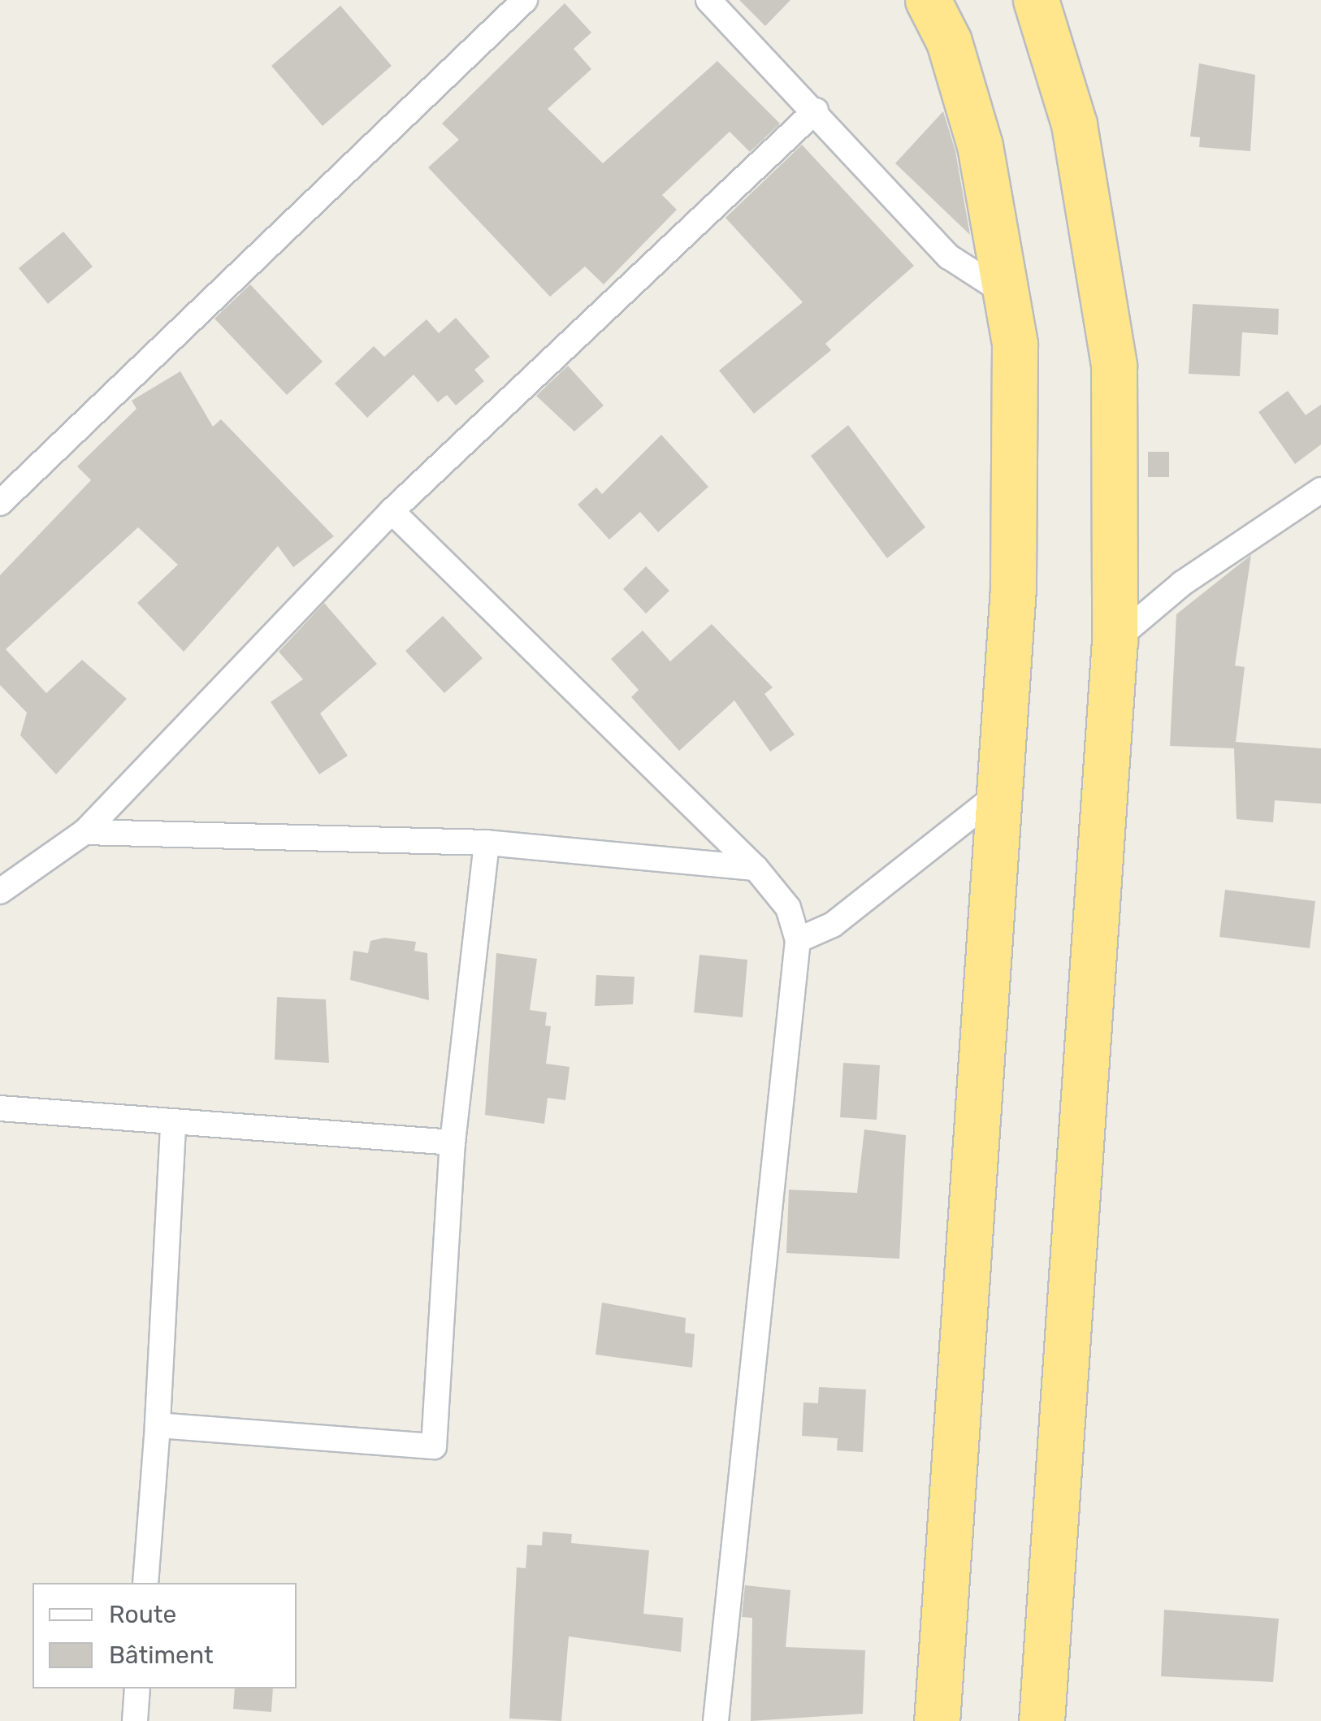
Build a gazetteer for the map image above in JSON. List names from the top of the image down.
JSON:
{
  "legend": ["Route", "Bâtiment"]
}
